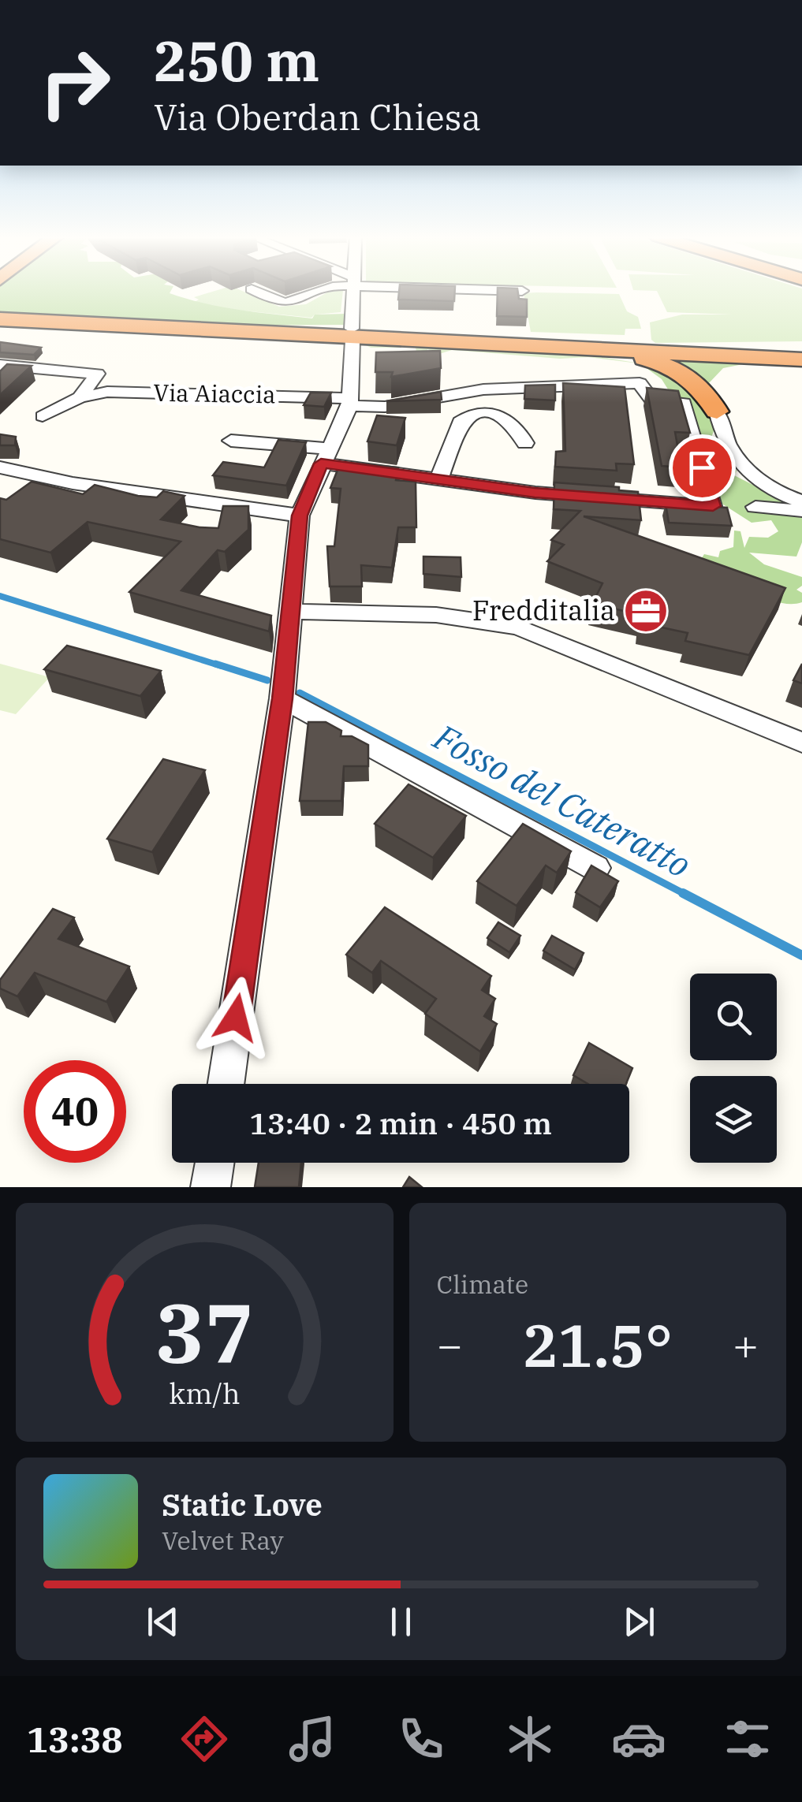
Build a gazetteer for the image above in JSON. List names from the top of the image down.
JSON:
{
  "streets": {
    "street": ["Via Aiaccia"]
  },
  "water": ["Fosso del Cateratto"],
  "places": {
    "office": ["Fredditalia"]
  },
  "page": {
    "turn": ["250 m", "Via Oberdan Chiesa"],
    "limit": "40",
    "trip": "13:40 · 2 min · 450 m",
    "tile": "Climate",
    "heat": ["−", "21.5°", "+"],
    "song": ["Static Love", "Velvet Ray"],
    "tabs": "13:38",
    "gauge": ["37", "km/h"]
  }
}
